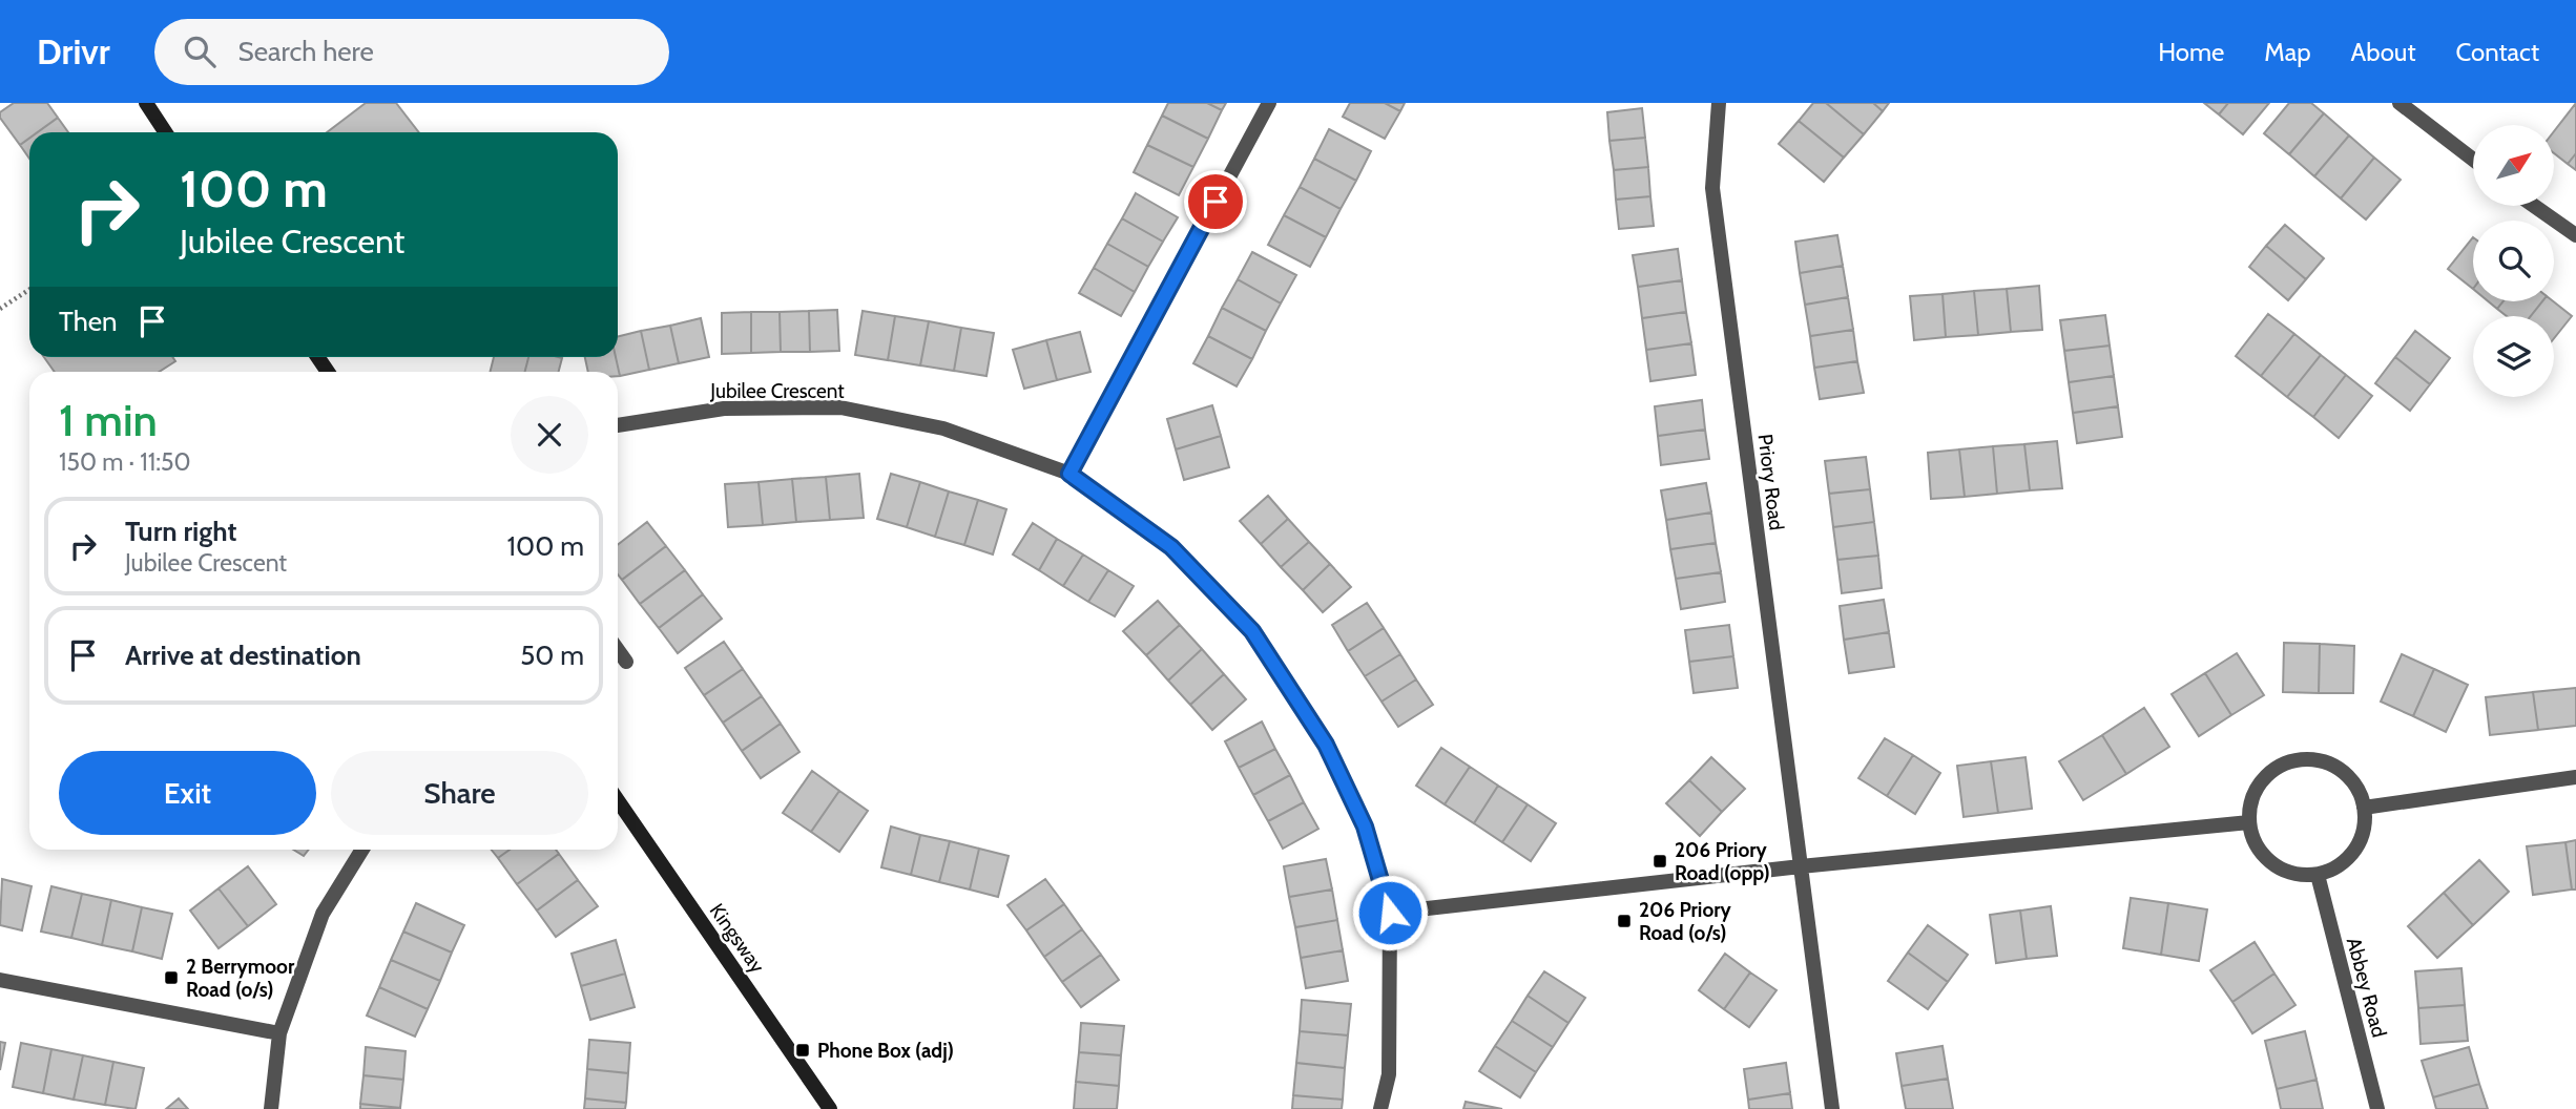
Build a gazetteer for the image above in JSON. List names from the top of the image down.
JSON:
{
  "streets": {
    "street": [
      "Jubilee Crescent",
      "Priory Road",
      "Kingsway",
      "Abbey Road"
    ]
  },
  "places": {
    "transit": [
      "206 Priory Road (opp)",
      "206 Priory Road (o/s)",
      "2 Berrymoor Road (o/s)",
      "Phone Box (adj)"
    ]
  },
  "north": "top right",
  "page": {
    "header": "Drivr",
    "search": "Search here",
    "nav": [
      "Home",
      "Map",
      "About",
      "Contact"
    ],
    "turn": ["100 m", "Jubilee Crescent"],
    "then": "Then",
    "heading": ["1 min", "150 m · 11:50"],
    "list": [
      {
        "name": "Turn right",
        "note": "Jubilee Crescent",
        "value": "100 m"
      },
      {
        "name": "Arrive at destination",
        "value": "50 m"
      }
    ],
    "buttons": ["Exit", "Share"]
  }
}
